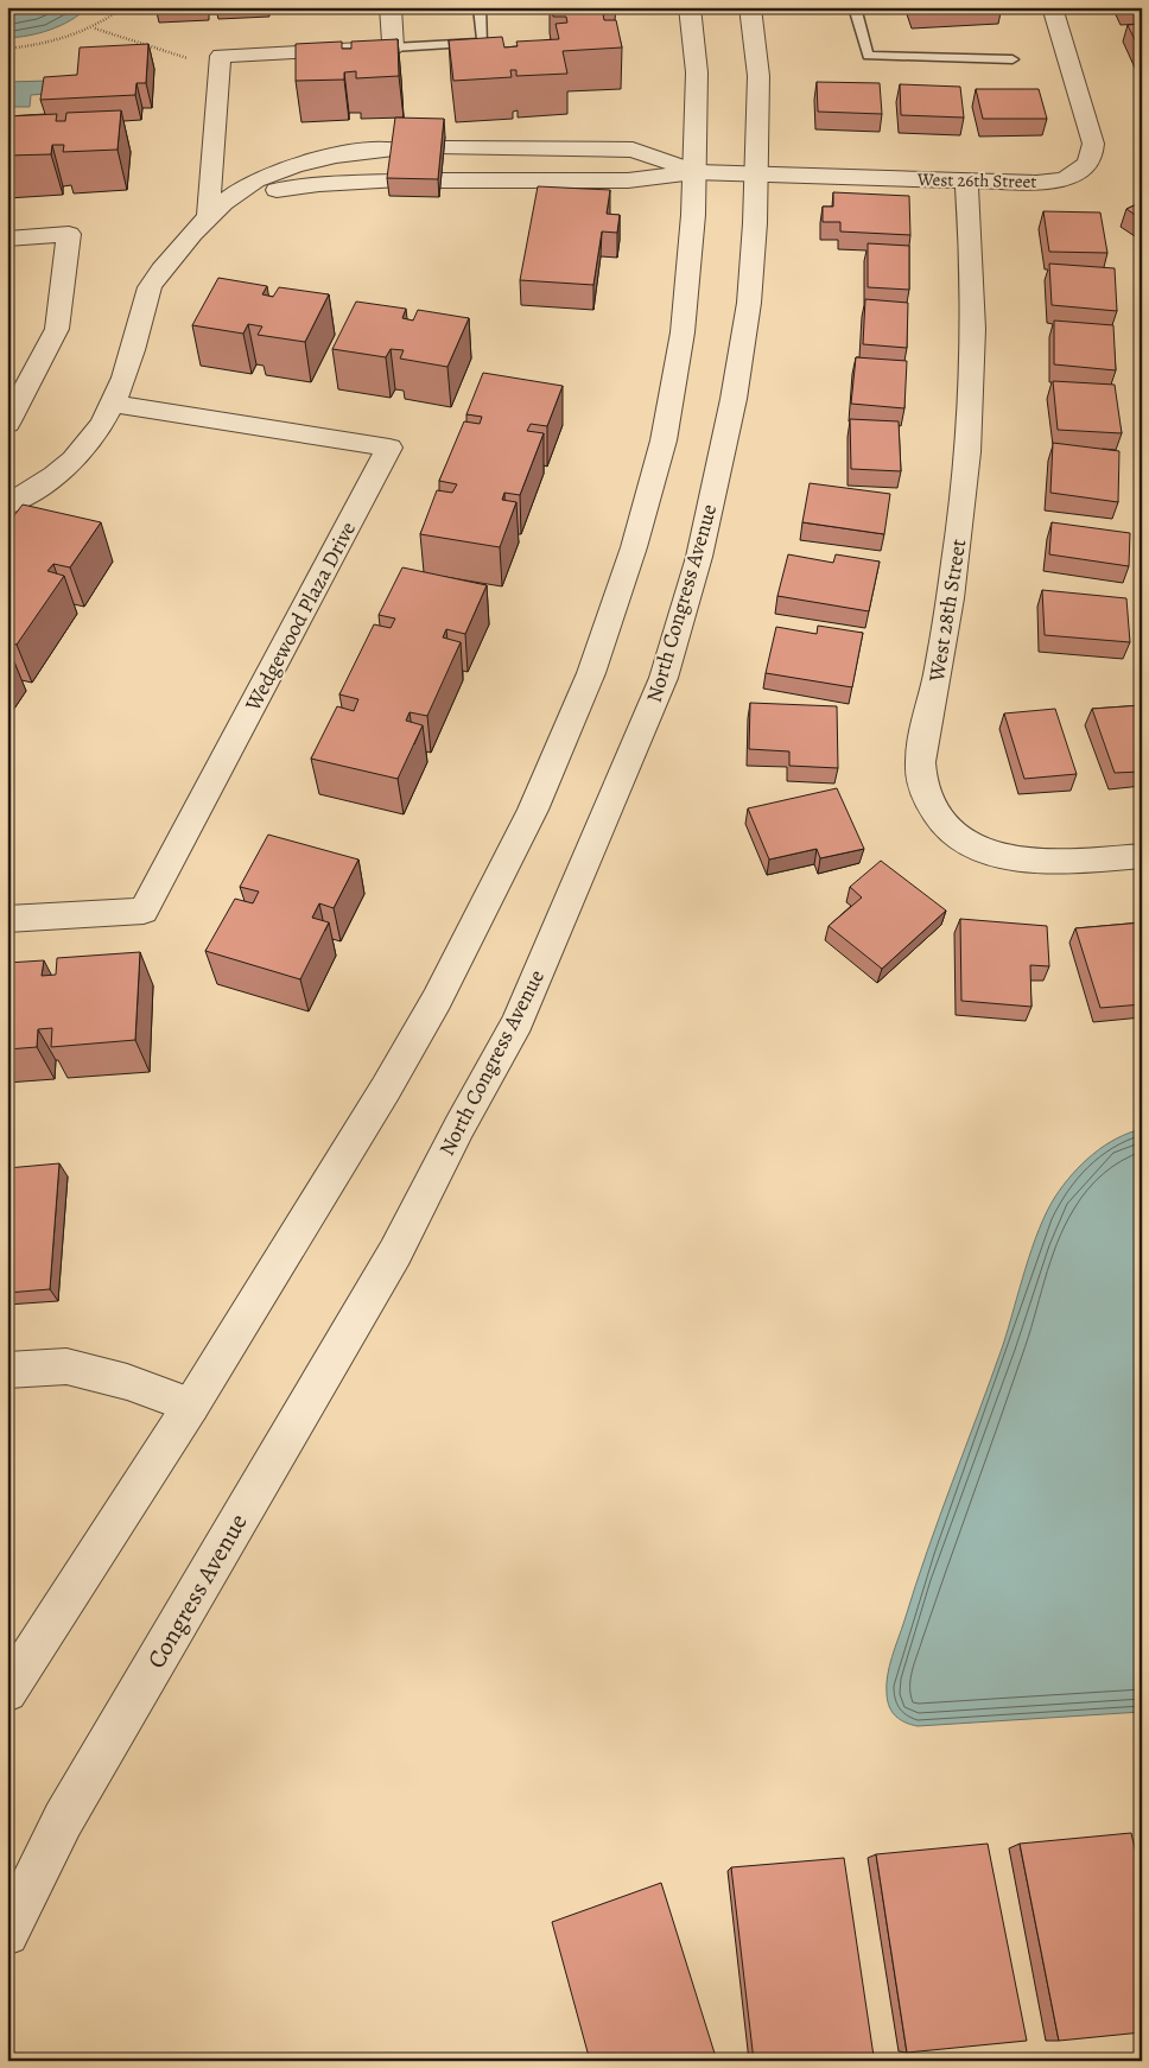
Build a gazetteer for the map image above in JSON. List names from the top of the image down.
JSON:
{
  "streets": {
    "street": [
      "West 26th Street",
      "North Congress Avenue",
      "West 28th Street",
      "Wedgewood Plaza Drive",
      "Congress Avenue"
    ]
  },
  "crossings": [
    ["West 26th Street", "North Congress Avenue"],
    ["West 26th Street", "West 28th Street"],
    ["North Congress Avenue", "Congress Avenue"]
  ]
}
